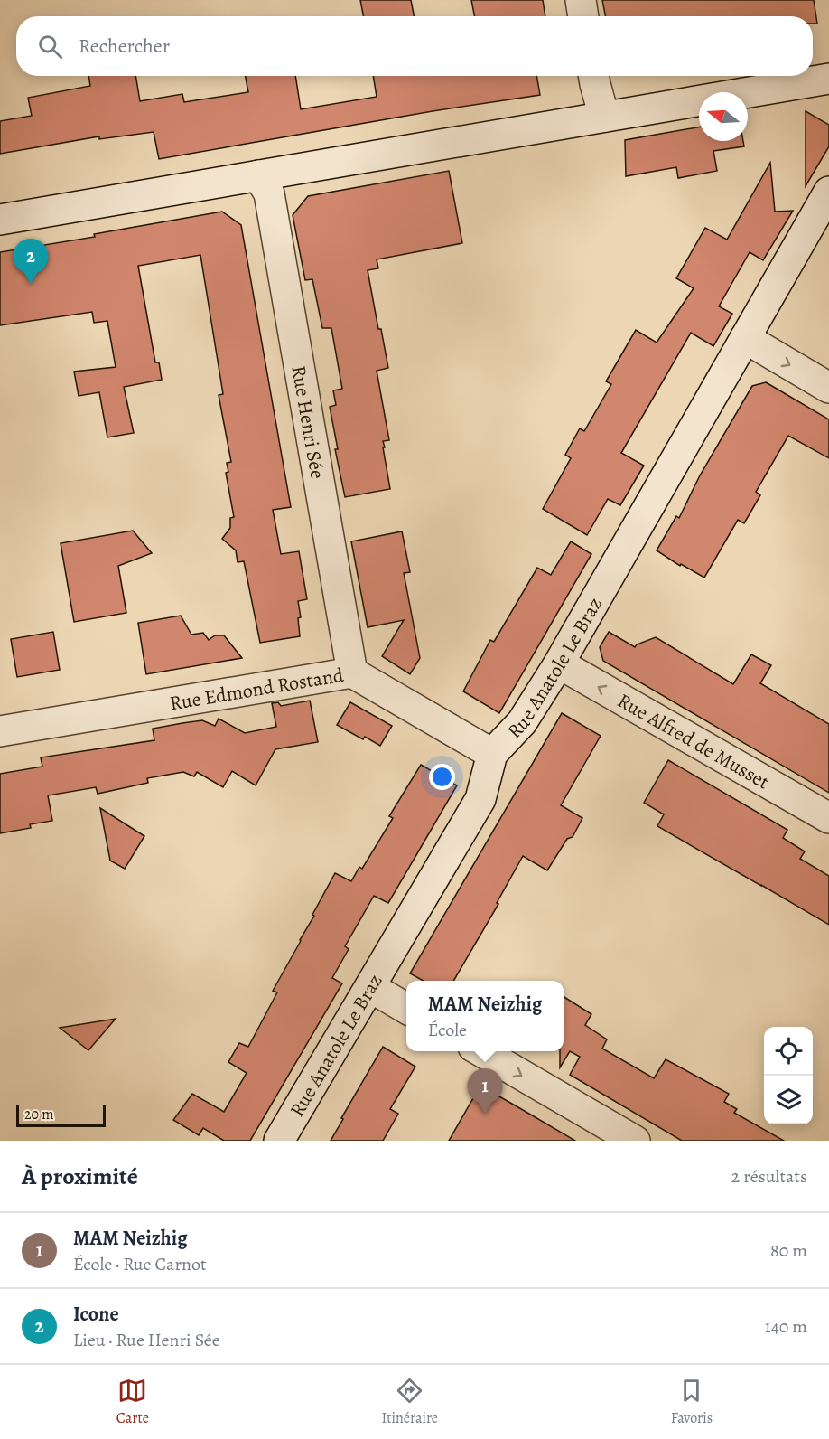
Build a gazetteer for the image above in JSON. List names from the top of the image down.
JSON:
{
  "streets": {
    "street": [
      "Rue Henri Sée",
      "Rue Anatole Le Braz",
      "Rue Edmond Rostand",
      "Rue Alfred de Musset"
    ]
  },
  "crossings": [
    ["Rue Henri Sée", "Rue Edmond Rostand"],
    ["Rue Anatole Le Braz", "Rue Edmond Rostand"],
    ["Rue Anatole Le Braz", "Rue Alfred de Musset"]
  ],
  "one_way": ["Rue Alfred de Musset"],
  "scale_bar": "20 m",
  "north": "left",
  "page": {
    "search": "Rechercher",
    "pins": ["2", "1"],
    "popup": ["MAM Neizhig", "École"],
    "scale": "20 m",
    "heading": ["À proximité", "2 résultats"],
    "list": [
      {
        "mark": "1",
        "name": "MAM Neizhig",
        "note": "École · Rue Carnot",
        "value": "80 m"
      },
      {
        "mark": "2",
        "name": "Icone",
        "note": "Lieu · Rue Henri Sée",
        "value": "140 m"
      }
    ],
    "nav": ["Carte", "Itinéraire", "Favoris"]
  }
}
